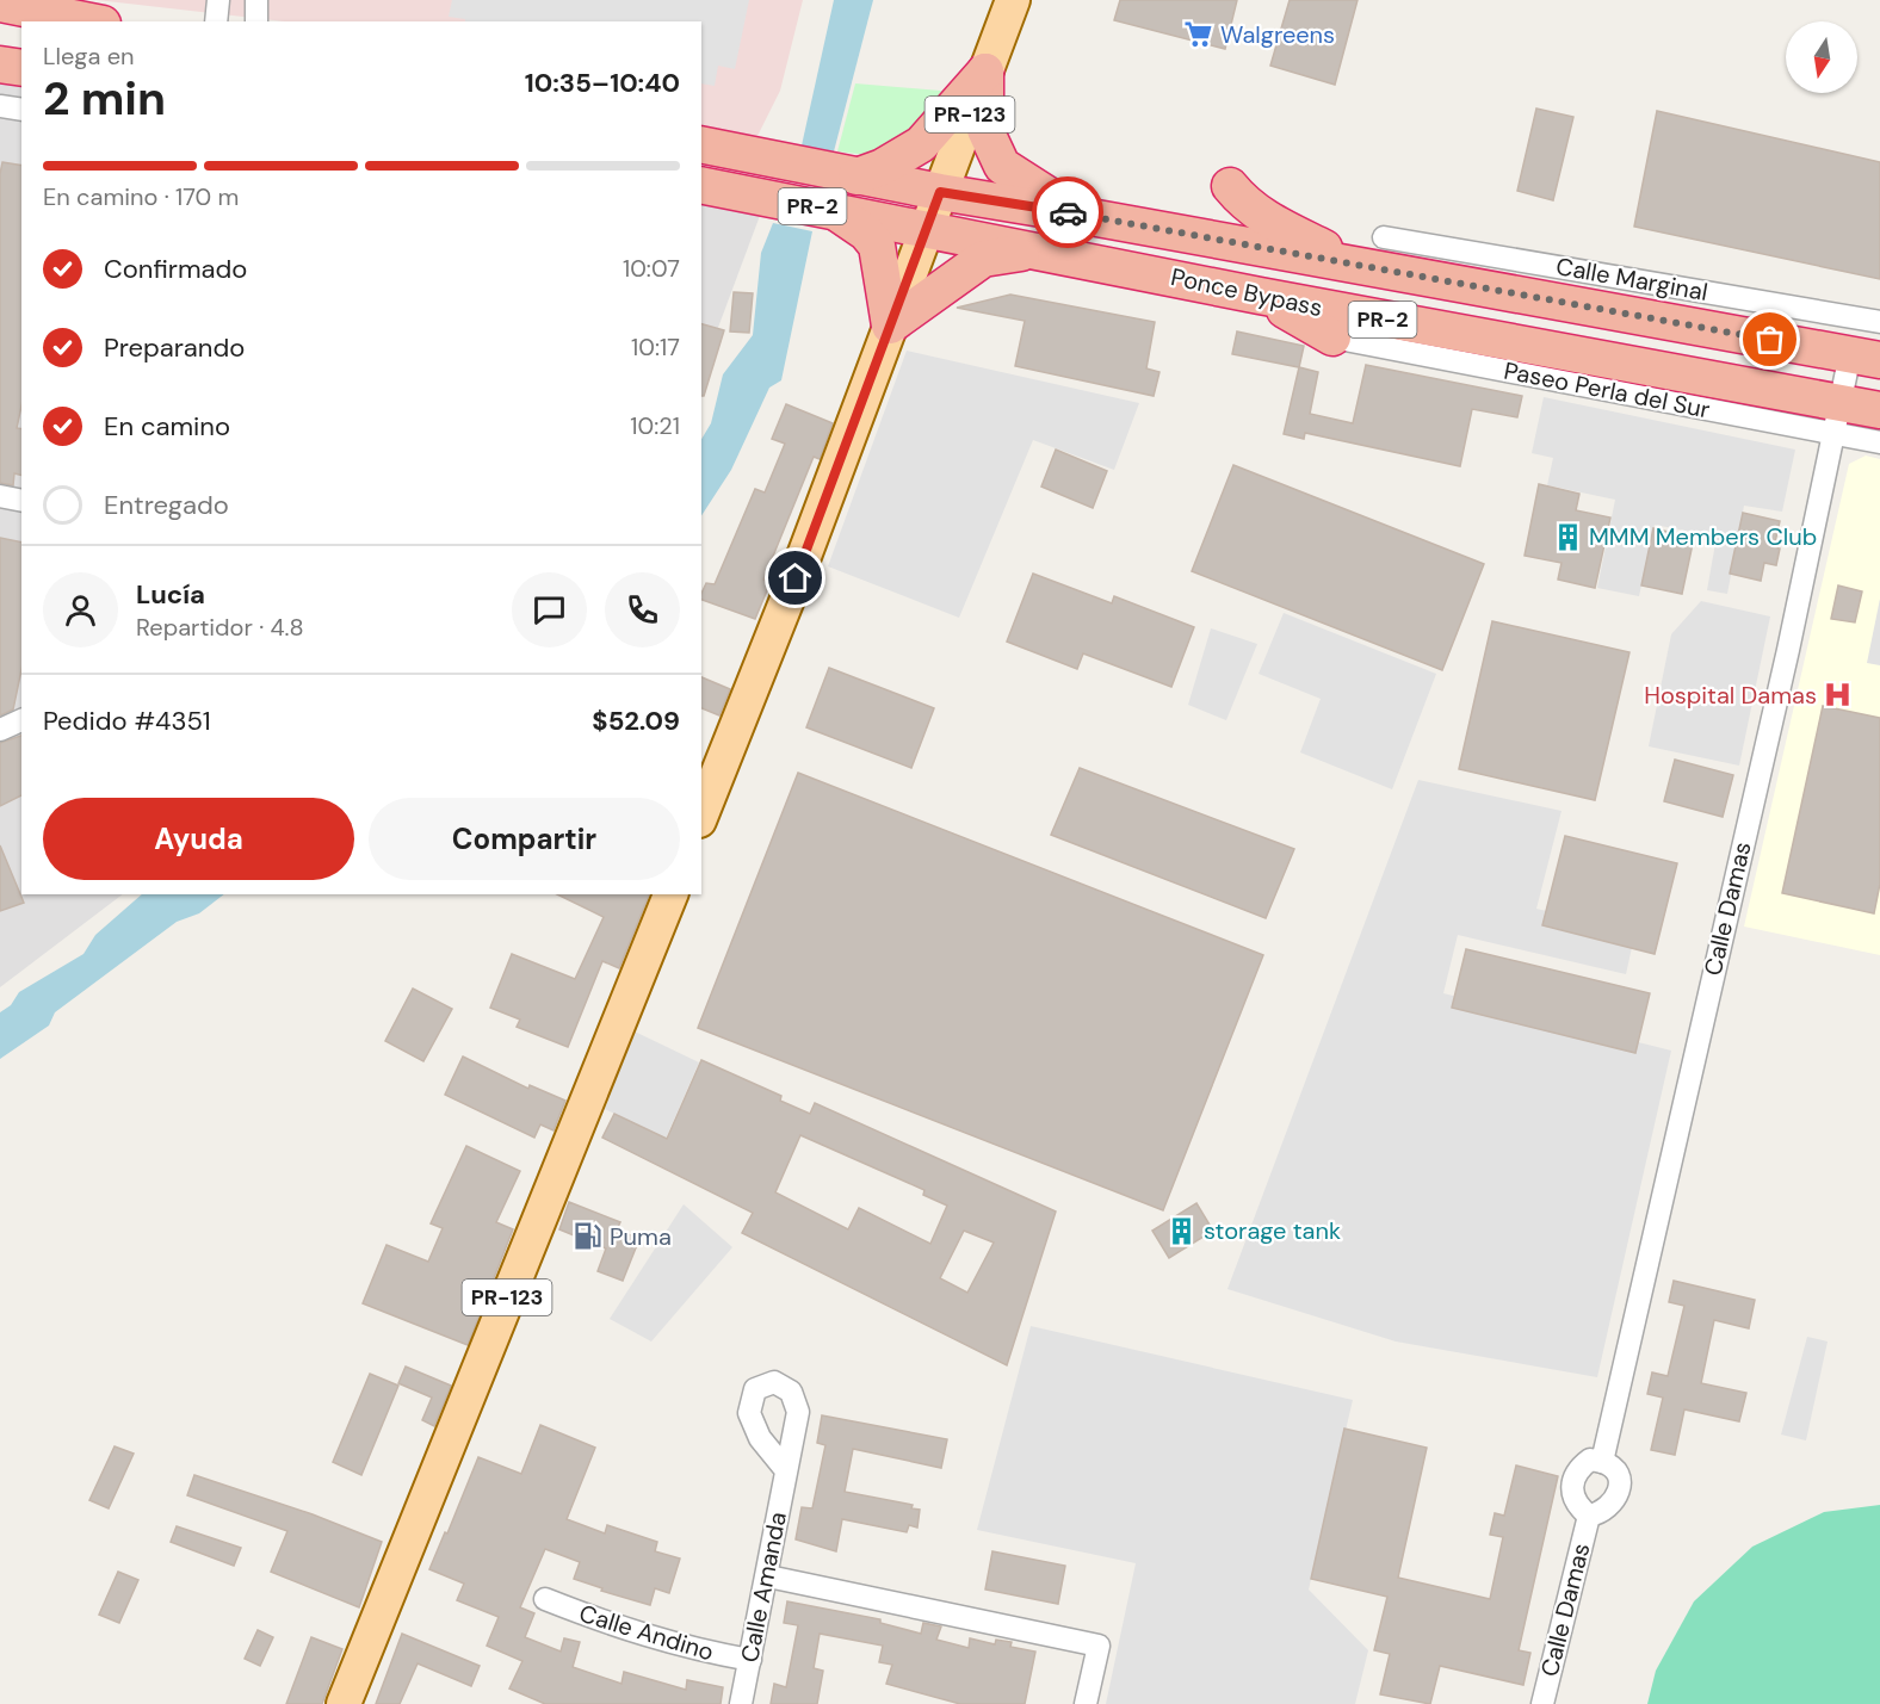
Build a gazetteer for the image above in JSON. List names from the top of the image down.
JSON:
{
  "streets": {
    "highway": ["PR-2", "Ponce Bypass"],
    "main road": ["PR-123"],
    "street": [
      "Calle Marginal",
      "Paseo Perla del Sur",
      "Calle Damas",
      "Calle Amanda",
      "Calle Andino"
    ]
  },
  "crossings": [
    ["PR-123", "Ponce Bypass"],
    ["Ponce Bypass", "Paseo Perla del Sur"],
    ["Ponce Bypass", "Calle Damas"],
    ["Paseo Perla del Sur", "Calle Damas"],
    ["Calle Amanda", "Calle Andino"]
  ],
  "places": {
    "supermarket": ["Walgreens"],
    "building": ["MMM Members Club", "storage tank"],
    "hospital": ["Hospital Damas"],
    "fuel station": ["Puma"]
  },
  "north": "bottom",
  "page": {
    "heading": ["2 min", "Llega en", "10:35–10:40"],
    "panel": [
      "Lucía",
      "Repartidor · 4.8",
      "Pedido #4351",
      "$52.09"
    ],
    "bar": "En camino · 170 m",
    "list": [
      ["Confirmado", "10:07"],
      ["Preparando", "10:17"],
      ["En camino", "10:21"],
      "Entregado"
    ],
    "buttons": ["Ayuda", "Compartir"]
  }
}
